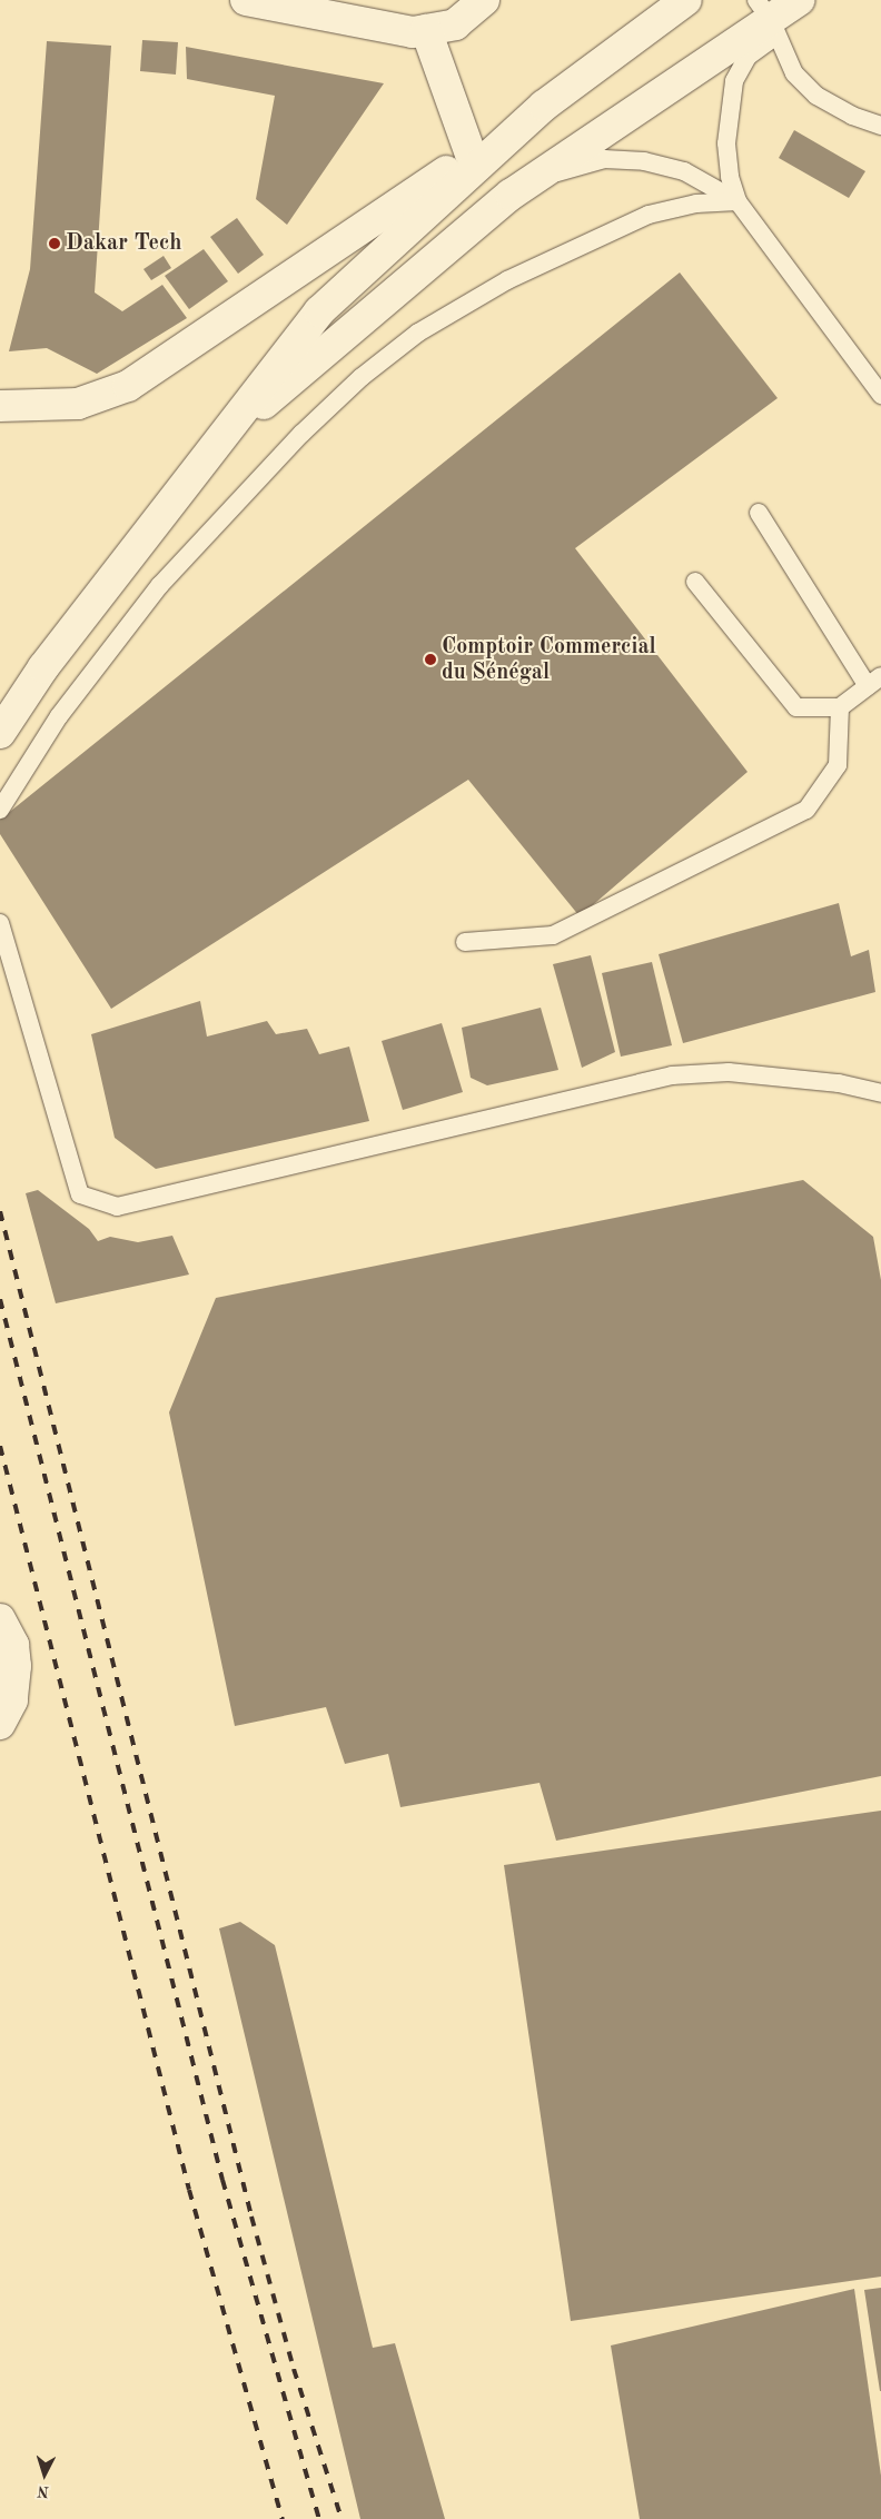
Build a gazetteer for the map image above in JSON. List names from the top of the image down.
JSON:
{
  "places": ["Dakar Tech", "Comptoir Commercial du Sénégal"],
  "north": "bottom"
}
